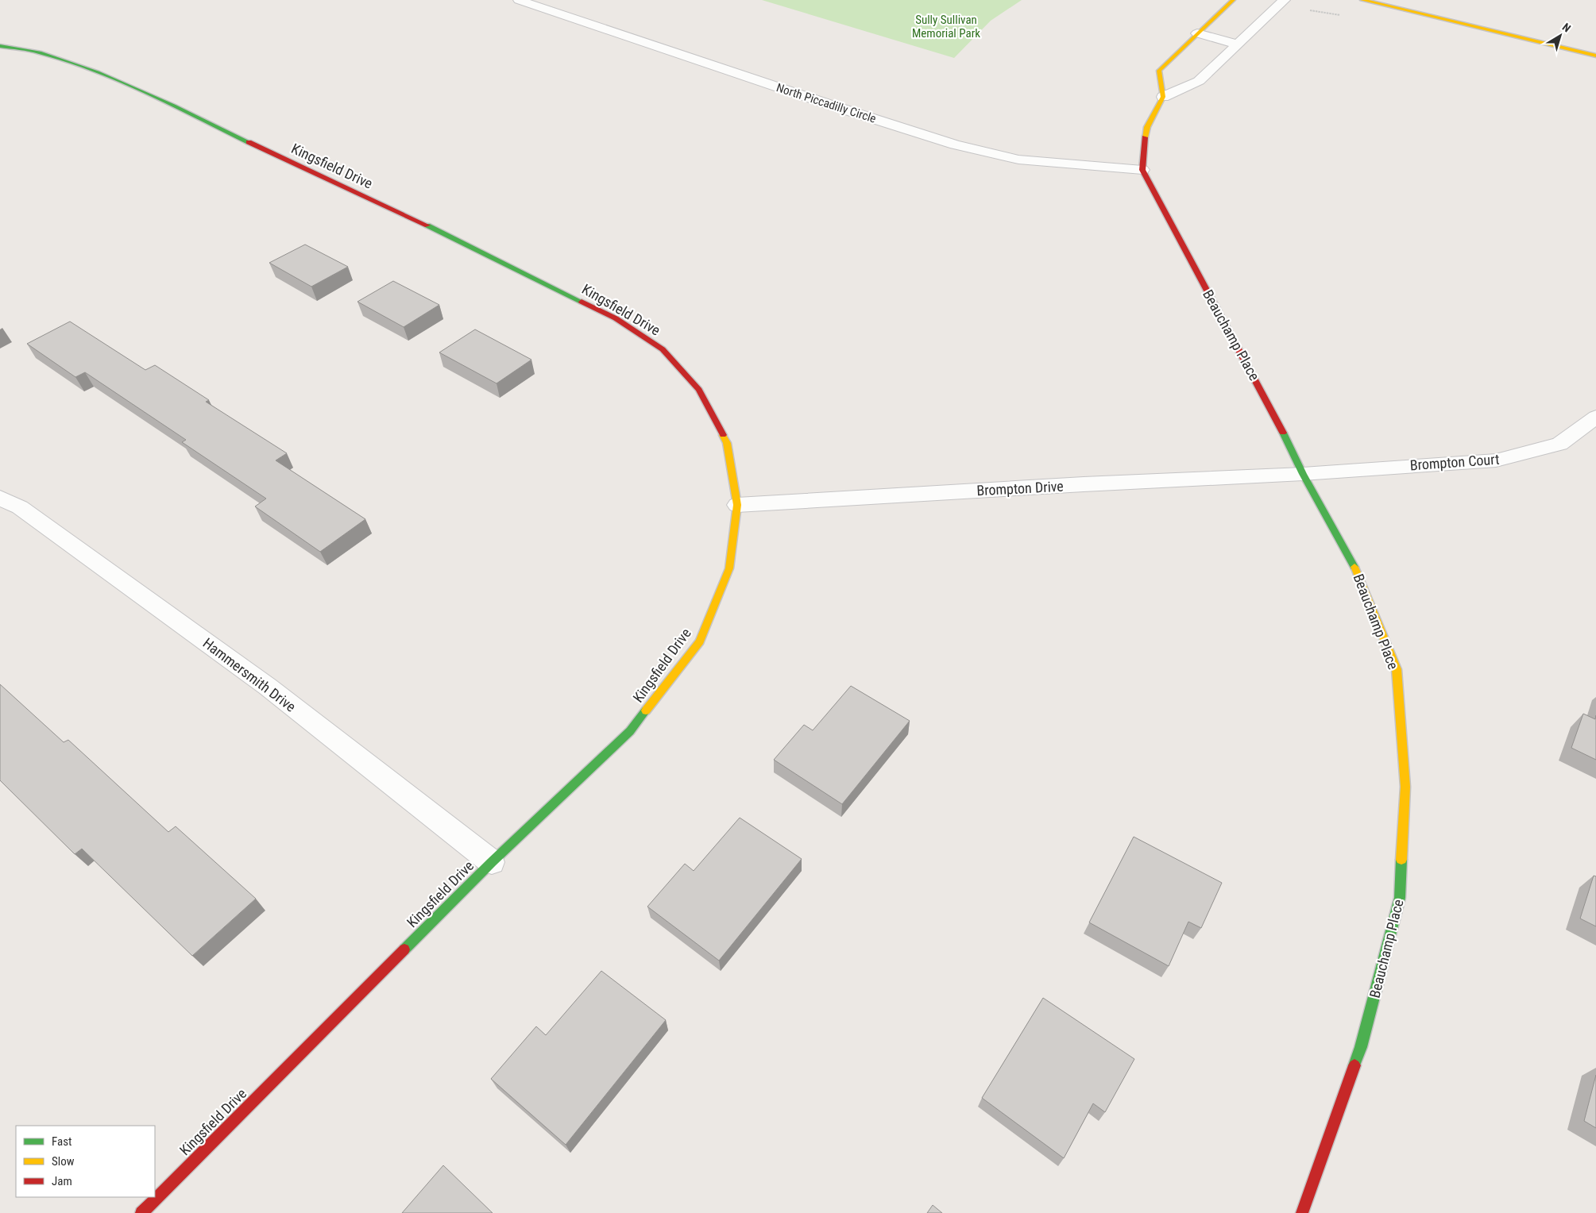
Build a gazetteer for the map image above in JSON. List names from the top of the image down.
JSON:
{
  "streets": {
    "street": [
      "North Piccadilly Circle",
      "Kingsfield Drive",
      "Beauchamp Place",
      "Brompton Court",
      "Brompton Drive",
      "Hammersmith Drive"
    ]
  },
  "crossings": [
    ["North Piccadilly Circle", "Beauchamp Place"],
    ["Kingsfield Drive", "Brompton Drive"],
    ["Kingsfield Drive", "Hammersmith Drive"],
    ["Beauchamp Place", "Brompton Court"],
    ["Beauchamp Place", "Brompton Drive"],
    ["Brompton Court", "Brompton Drive"]
  ],
  "parks": ["Sully Sullivan Memorial Park"],
  "legend": ["Fast", "Slow", "Jam"],
  "north": "top right"
}
